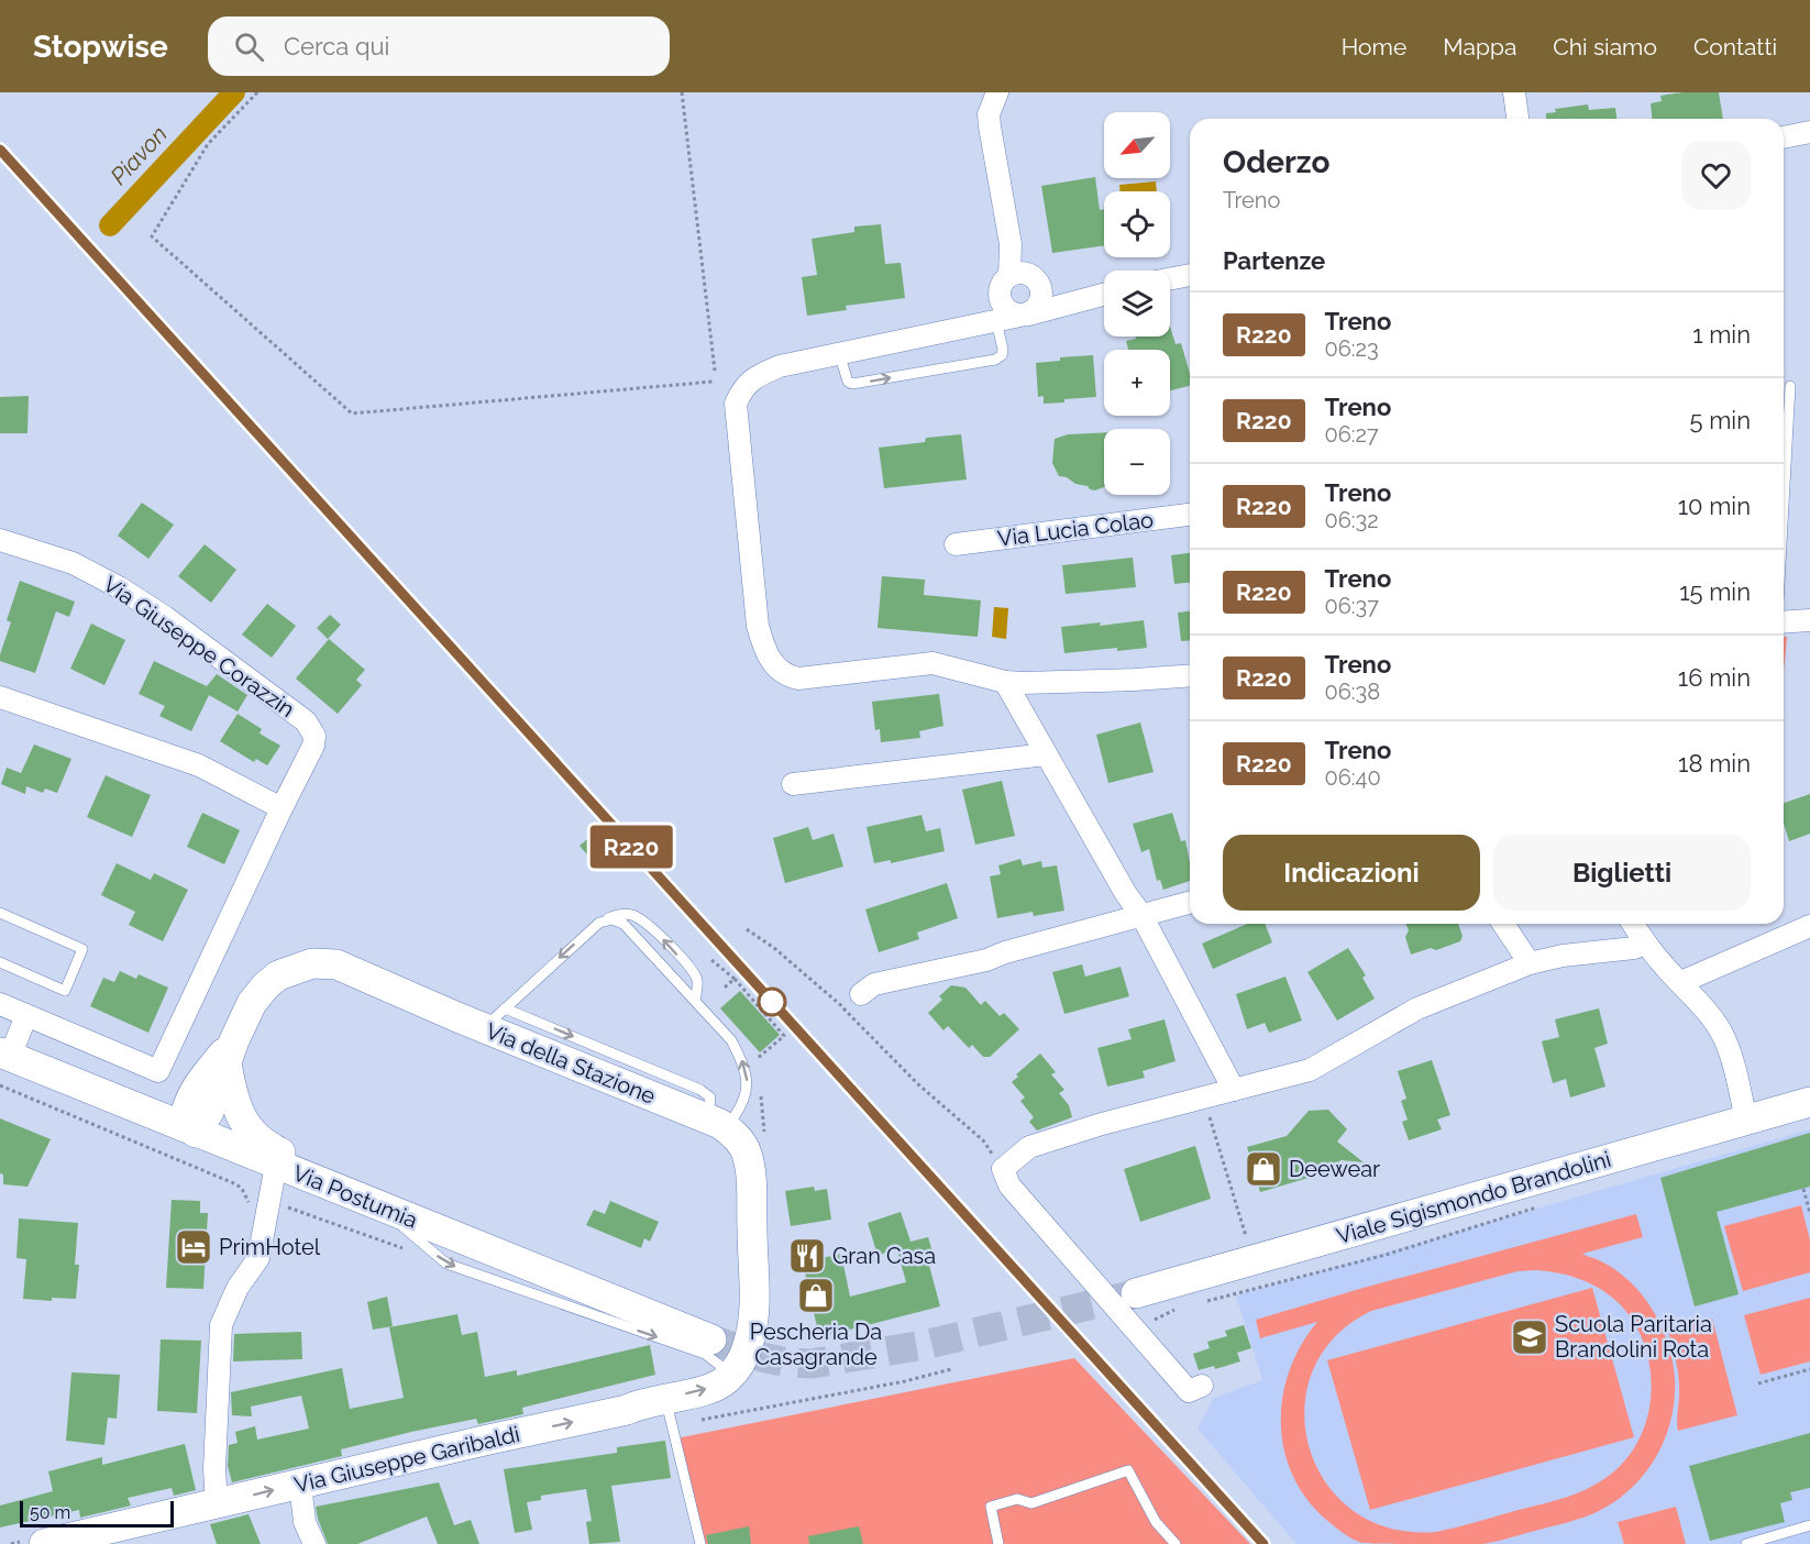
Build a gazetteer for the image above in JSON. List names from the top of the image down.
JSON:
{
  "streets": {
    "street": [
      "Via Lucia Colao",
      "Via Giuseppe Corazzin",
      "Via della Stazione",
      "Via Postumia",
      "Viale Sigismondo Brandolini",
      "Via Giuseppe Garibaldi"
    ]
  },
  "crossings": [
    ["Via della Stazione", "Via Postumia"],
    ["Via della Stazione", "Via Giuseppe Garibaldi"]
  ],
  "one_way": ["Via Giuseppe Garibaldi"],
  "water": ["Piavon"],
  "places": {
    "shop": ["Deewear", "Pescheria Da Casagrande"],
    "hotel": ["PrimHotel"],
    "restaurant": ["Gran Casa"],
    "school or university": ["Scuola Paritaria Brandolini Rota"]
  },
  "scale_bar": "50 m",
  "north": "bottom left",
  "page": {
    "header": "Stopwise",
    "search": "Cerca qui",
    "nav": [
      "Home",
      "Mappa",
      "Chi siamo",
      "Contatti"
    ],
    "on_map": "R220",
    "map_buttons": ["+", "−"],
    "heading": [
      ["Oderzo", "Treno"],
      "Partenze"
    ],
    "list": [
      {
        "mark": "R220",
        "name": "Treno",
        "note": "06:23",
        "value": "1 min"
      },
      {
        "mark": "R220",
        "name": "Treno",
        "note": "06:27",
        "value": "5 min"
      },
      {
        "mark": "R220",
        "name": "Treno",
        "note": "06:32",
        "value": "10 min"
      },
      {
        "mark": "R220",
        "name": "Treno",
        "note": "06:37",
        "value": "15 min"
      },
      {
        "mark": "R220",
        "name": "Treno",
        "note": "06:38",
        "value": "16 min"
      },
      {
        "mark": "R220",
        "name": "Treno",
        "note": "06:40",
        "value": "18 min"
      }
    ],
    "buttons": ["Indicazioni", "Biglietti"],
    "scale": "50 m"
  }
}
